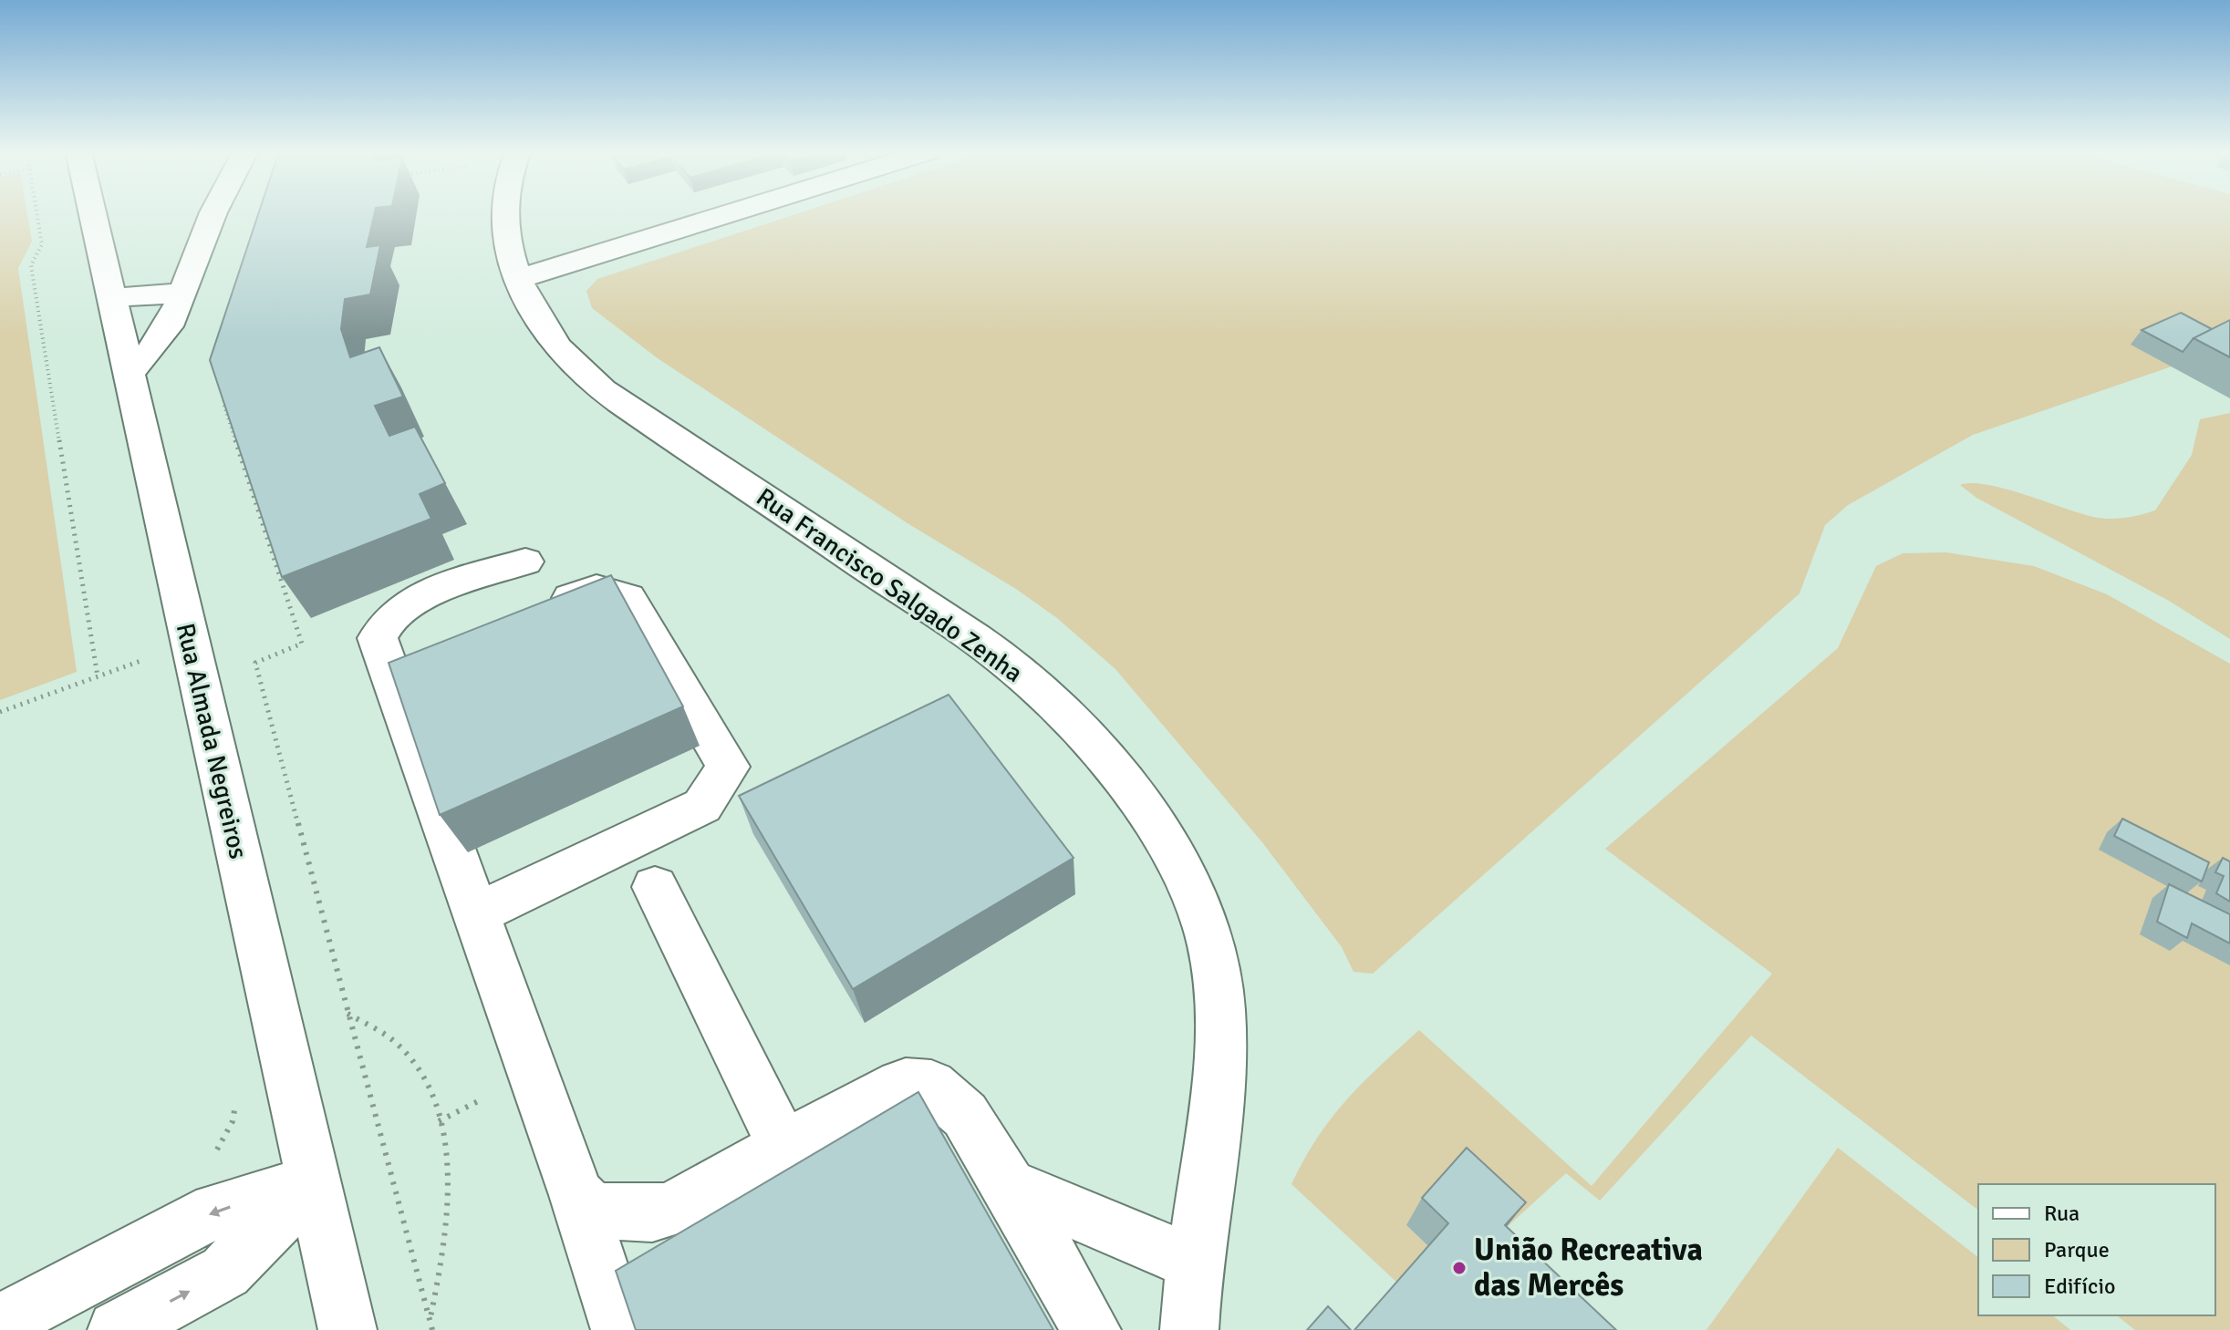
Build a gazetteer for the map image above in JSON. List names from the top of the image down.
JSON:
{
  "streets": {
    "street": ["Rua Francisco Salgado Zenha", "Rua Almada Negreiros"]
  },
  "places": ["União Recreativa das Mercês"],
  "legend": ["Rua", "Parque", "Edifício"]
}
